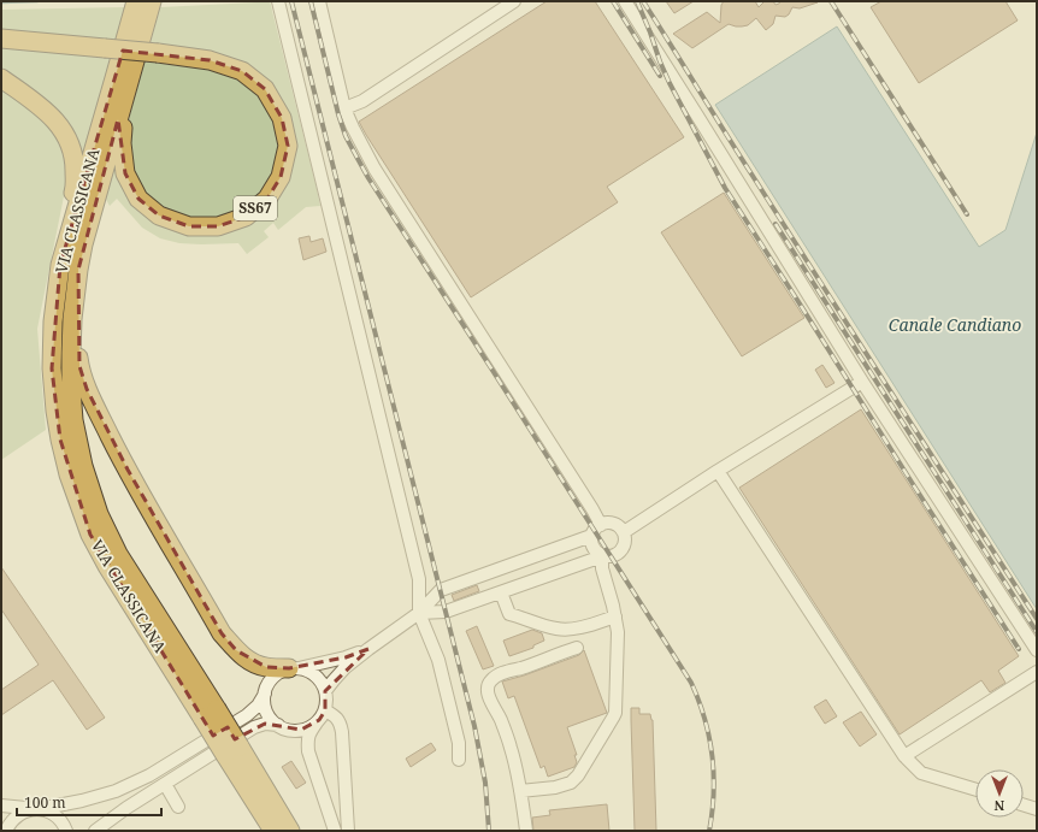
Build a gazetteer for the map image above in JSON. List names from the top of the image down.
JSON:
{
  "streets": {
    "highway": ["SS67", "VIA CLASSICANA"]
  },
  "crossings": [
    ["SS67", "VIA CLASSICANA"]
  ],
  "water": ["Canale Candiano"],
  "scale_bar": "100 m",
  "north": "bottom"
}
